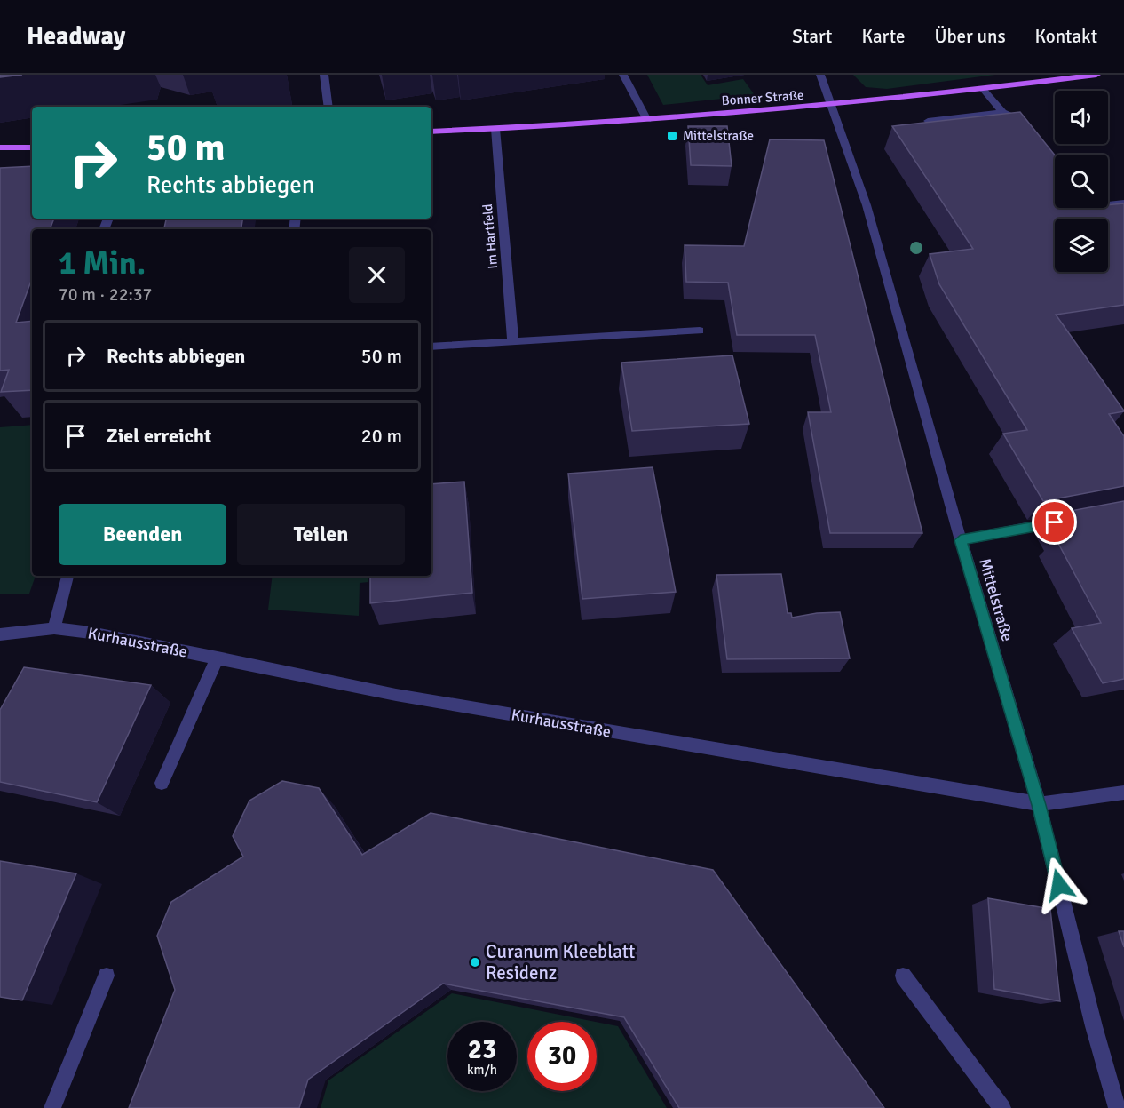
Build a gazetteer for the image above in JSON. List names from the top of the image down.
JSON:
{
  "streets": {
    "main road": ["Bonner Straße"],
    "street": ["Im Hartfeld", "Mittelstraße", "Kurhausstraße"]
  },
  "crossings": [
    ["Bonner Straße", "Im Hartfeld"],
    ["Bonner Straße", "Mittelstraße"],
    ["Mittelstraße", "Kurhausstraße"]
  ],
  "places": {
    "transit": ["Mittelstraße"],
    "other": ["Curanum Kleeblatt Residenz"]
  },
  "page": {
    "header": "Headway",
    "nav": [
      "Start",
      "Karte",
      "Über uns",
      "Kontakt"
    ],
    "turn": ["50 m", "Rechts abbiegen"],
    "heading": ["1 Min.", "70 m · 22:37"],
    "list": [
      {
        "name": "Rechts abbiegen",
        "value": "50 m"
      },
      {
        "name": "Ziel erreicht",
        "value": "20 m"
      }
    ],
    "buttons": ["Beenden", "Teilen"],
    "speed": "23 km/h",
    "limit": "30"
  }
}
